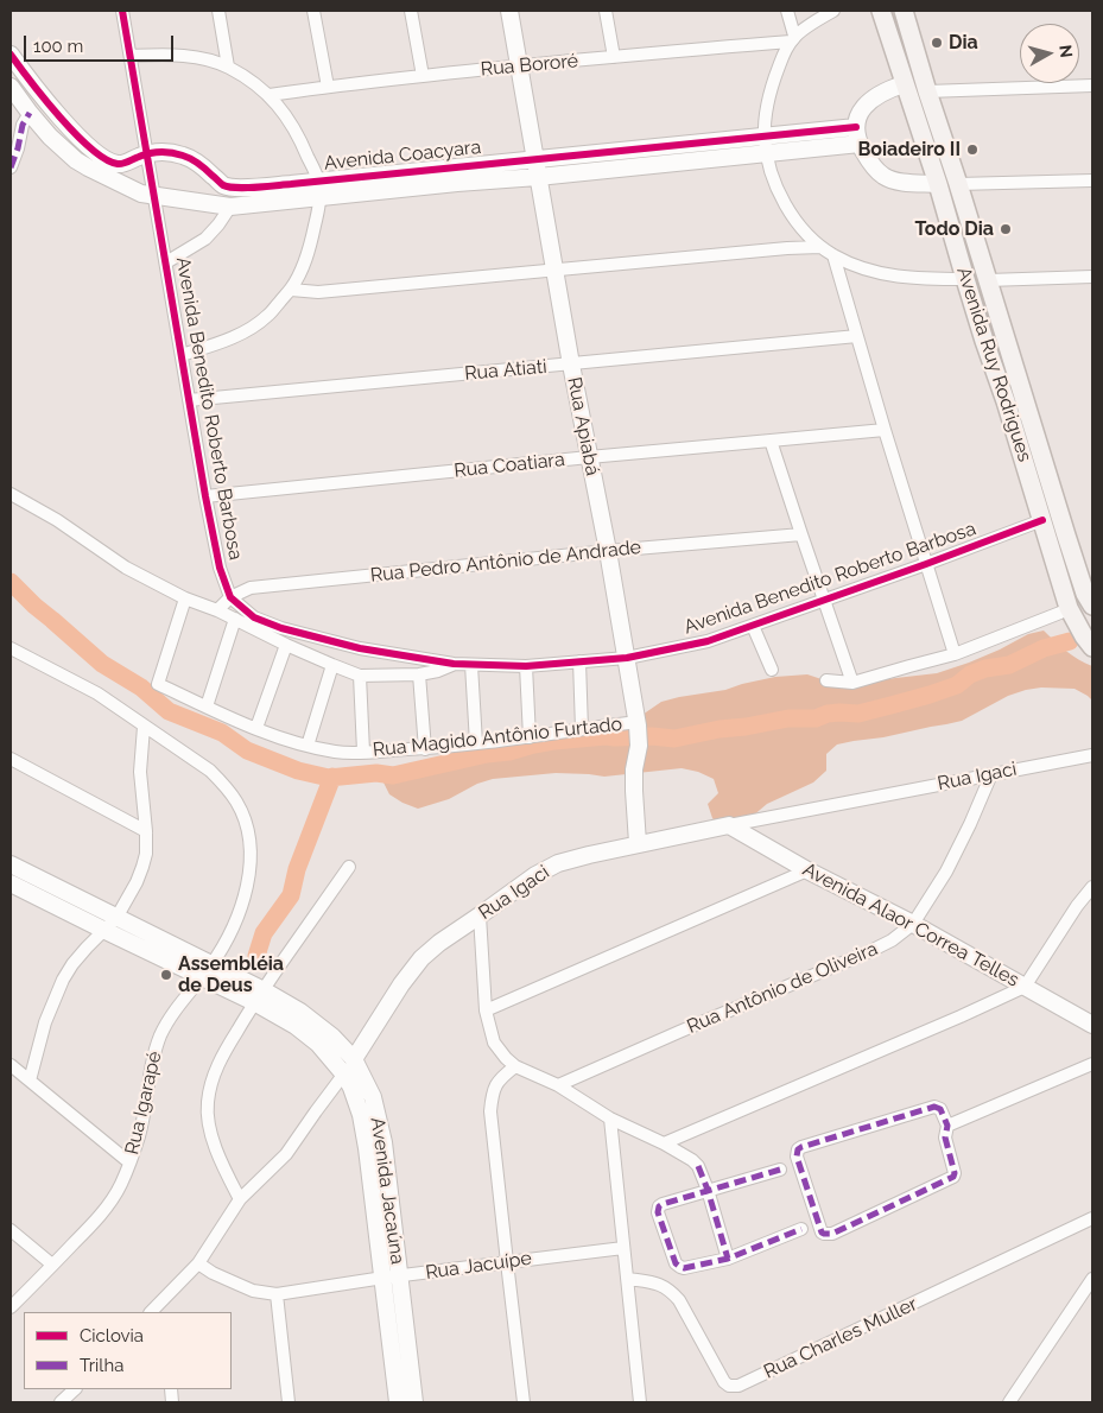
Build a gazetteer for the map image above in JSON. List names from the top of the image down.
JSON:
{
  "streets": {
    "main road": ["Avenida Ruy Rodrigues"],
    "street": [
      "Rua Bororé",
      "Avenida Coacyara",
      "Rua Atiati",
      "Avenida Benedito Roberto Barbosa",
      "Rua Apiabá",
      "Rua Coatiara",
      "Rua Pedro Antônio de Andrade",
      "Rua Magido Antônio Furtado",
      "Rua Igaci",
      "Avenida Alaor Correa Telles",
      "Rua Antônio de Oliveira",
      "Rua Igarapé",
      "Avenida Jacaúna",
      "Rua Jacuípe",
      "Rua Charles Muller"
    ]
  },
  "crossings": [
    ["Rua Bororé", "Rua Apiabá"],
    ["Avenida Coacyara", "Avenida Benedito Roberto Barbosa"],
    ["Avenida Coacyara", "Rua Apiabá"],
    ["Avenida Ruy Rodrigues", "Avenida Benedito Roberto Barbosa"],
    ["Rua Atiati", "Avenida Benedito Roberto Barbosa"],
    ["Rua Atiati", "Rua Apiabá"],
    ["Avenida Benedito Roberto Barbosa", "Rua Apiabá"],
    ["Avenida Benedito Roberto Barbosa", "Rua Coatiara"],
    ["Avenida Benedito Roberto Barbosa", "Rua Pedro Antônio de Andrade"],
    ["Avenida Benedito Roberto Barbosa", "Rua Magido Antônio Furtado"],
    ["Rua Apiabá", "Rua Coatiara"],
    ["Rua Apiabá", "Rua Pedro Antônio de Andrade"],
    ["Rua Apiabá", "Rua Magido Antônio Furtado"],
    ["Rua Apiabá", "Rua Igaci"],
    ["Rua Igaci", "Avenida Alaor Correa Telles"],
    ["Rua Igaci", "Rua Antônio de Oliveira"],
    ["Rua Igaci", "Avenida Jacaúna"],
    ["Rua Igaci", "Rua Jacuípe"],
    ["Avenida Alaor Correa Telles", "Rua Antônio de Oliveira"],
    ["Rua Igarapé", "Avenida Jacaúna"],
    ["Avenida Jacaúna", "Rua Jacuípe"]
  ],
  "places": [
    "Dia",
    "Boiadeiro II",
    "Todo Dia",
    "Assembléia de Deus"
  ],
  "legend": ["Ciclovia", "Trilha"],
  "scale_bar": "100 m",
  "north": "right"
}
